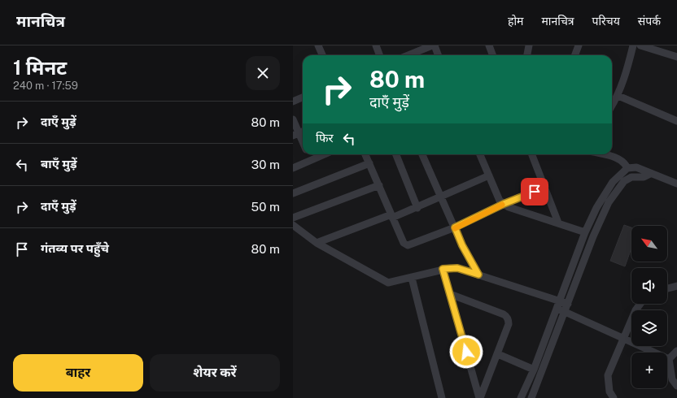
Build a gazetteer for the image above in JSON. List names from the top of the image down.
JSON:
{
  "north": "top left",
  "page": {
    "header": "मानचित्र",
    "nav": [
      "होम",
      "मानचित्र",
      "परिचय",
      "संपर्क"
    ],
    "heading": ["1 मिनट", "240 m · 17:59"],
    "turn": ["80 m", "दाएँ मुड़ें"],
    "list": [
      {
        "name": "दाएँ मुड़ें",
        "value": "80 m"
      },
      {
        "name": "बाएँ मुड़ें",
        "value": "30 m"
      },
      {
        "name": "दाएँ मुड़ें",
        "value": "50 m"
      },
      {
        "name": "गंतव्य पर पहुँचे",
        "value": "80 m"
      }
    ],
    "then": "फिर",
    "map_buttons": "+",
    "buttons": ["बाहर", "शेयर करें"]
  }
}
